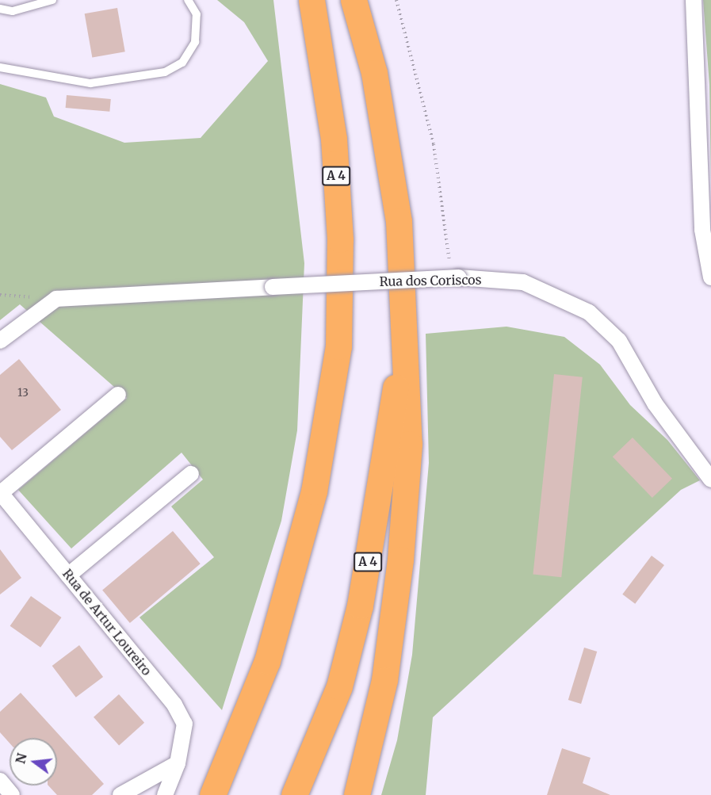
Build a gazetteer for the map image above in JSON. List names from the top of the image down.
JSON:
{
  "streets": {
    "highway": ["A 4"],
    "street": ["Rua dos Coriscos", "Rua de Artur Loureiro"]
  },
  "house_numbers": ["13"],
  "north": "left"
}
